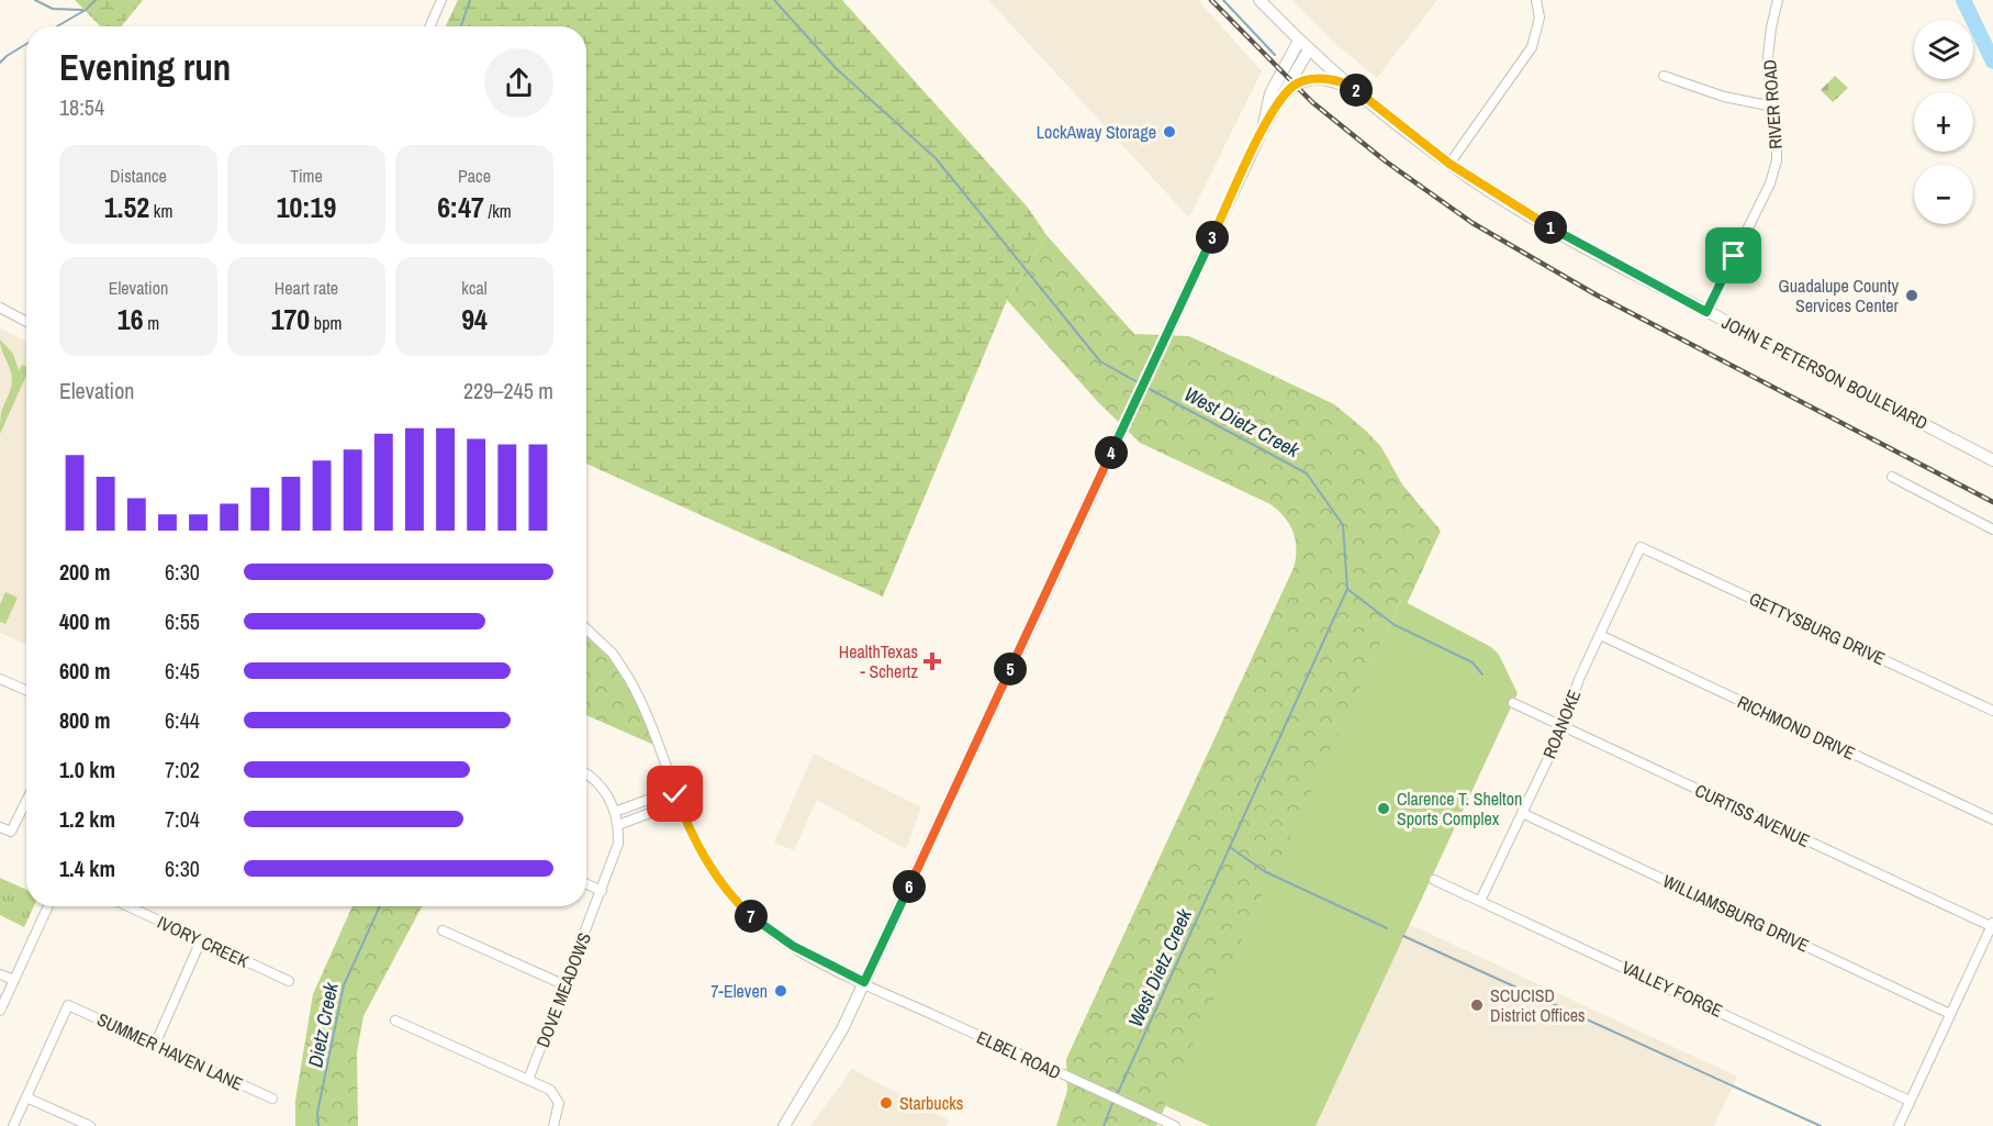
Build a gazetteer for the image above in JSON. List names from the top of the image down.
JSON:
{
  "streets": {
    "main road": ["JOHN E PETERSON BOULEVARD"],
    "street": [
      "RIVER ROAD",
      "GETTYSBURG DRIVE",
      "ROANOKE",
      "RICHMOND DRIVE",
      "CURTISS AVENUE",
      "WILLIAMSBURG DRIVE",
      "IVORY CREEK",
      "VALLEY FORGE",
      "DOVE MEADOWS",
      "SUMMER HAVEN LANE",
      "ELBEL ROAD"
    ]
  },
  "crossings": [
    ["RIVER ROAD", "JOHN E PETERSON BOULEVARD"],
    ["GETTYSBURG DRIVE", "ROANOKE"],
    ["ROANOKE", "RICHMOND DRIVE"],
    ["ROANOKE", "CURTISS AVENUE"],
    ["ROANOKE", "WILLIAMSBURG DRIVE"],
    ["ROANOKE", "VALLEY FORGE"]
  ],
  "water": ["West Dietz Creek", "Dietz Creek"],
  "places": {
    "other": [
      "LockAway Storage",
      "Guadalupe County Services Center",
      "Clarence T. Shelton Sports Complex",
      "7-Eleven",
      "SCUCISD District Offices",
      "Starbucks"
    ],
    "health": ["HealthTexas - Schertz"]
  },
  "page": {
    "map_buttons": ["+", "−"],
    "heading": ["Evening run", "18:54"],
    "pins": [
      "2",
      "1",
      "3",
      "4",
      "5",
      "6",
      "7"
    ],
    "stats": [
      ["Distance", "1.52 km"],
      ["Time", "10:19"],
      ["Pace", "6:47 /km"],
      ["Elevation", "16 m"],
      ["Heart rate", "170 bpm"],
      ["kcal", "94"]
    ],
    "chart": ["Elevation", "229–245 m"],
    "list": [
      {
        "name": "200 m",
        "note": "6:30"
      },
      {
        "name": "400 m",
        "note": "6:55"
      },
      {
        "name": "600 m",
        "note": "6:45"
      },
      {
        "name": "800 m",
        "note": "6:44"
      },
      {
        "name": "1.0 km",
        "note": "7:02"
      },
      {
        "name": "1.2 km",
        "note": "7:04"
      },
      {
        "name": "1.4 km",
        "note": "6:30"
      }
    ]
  }
}
